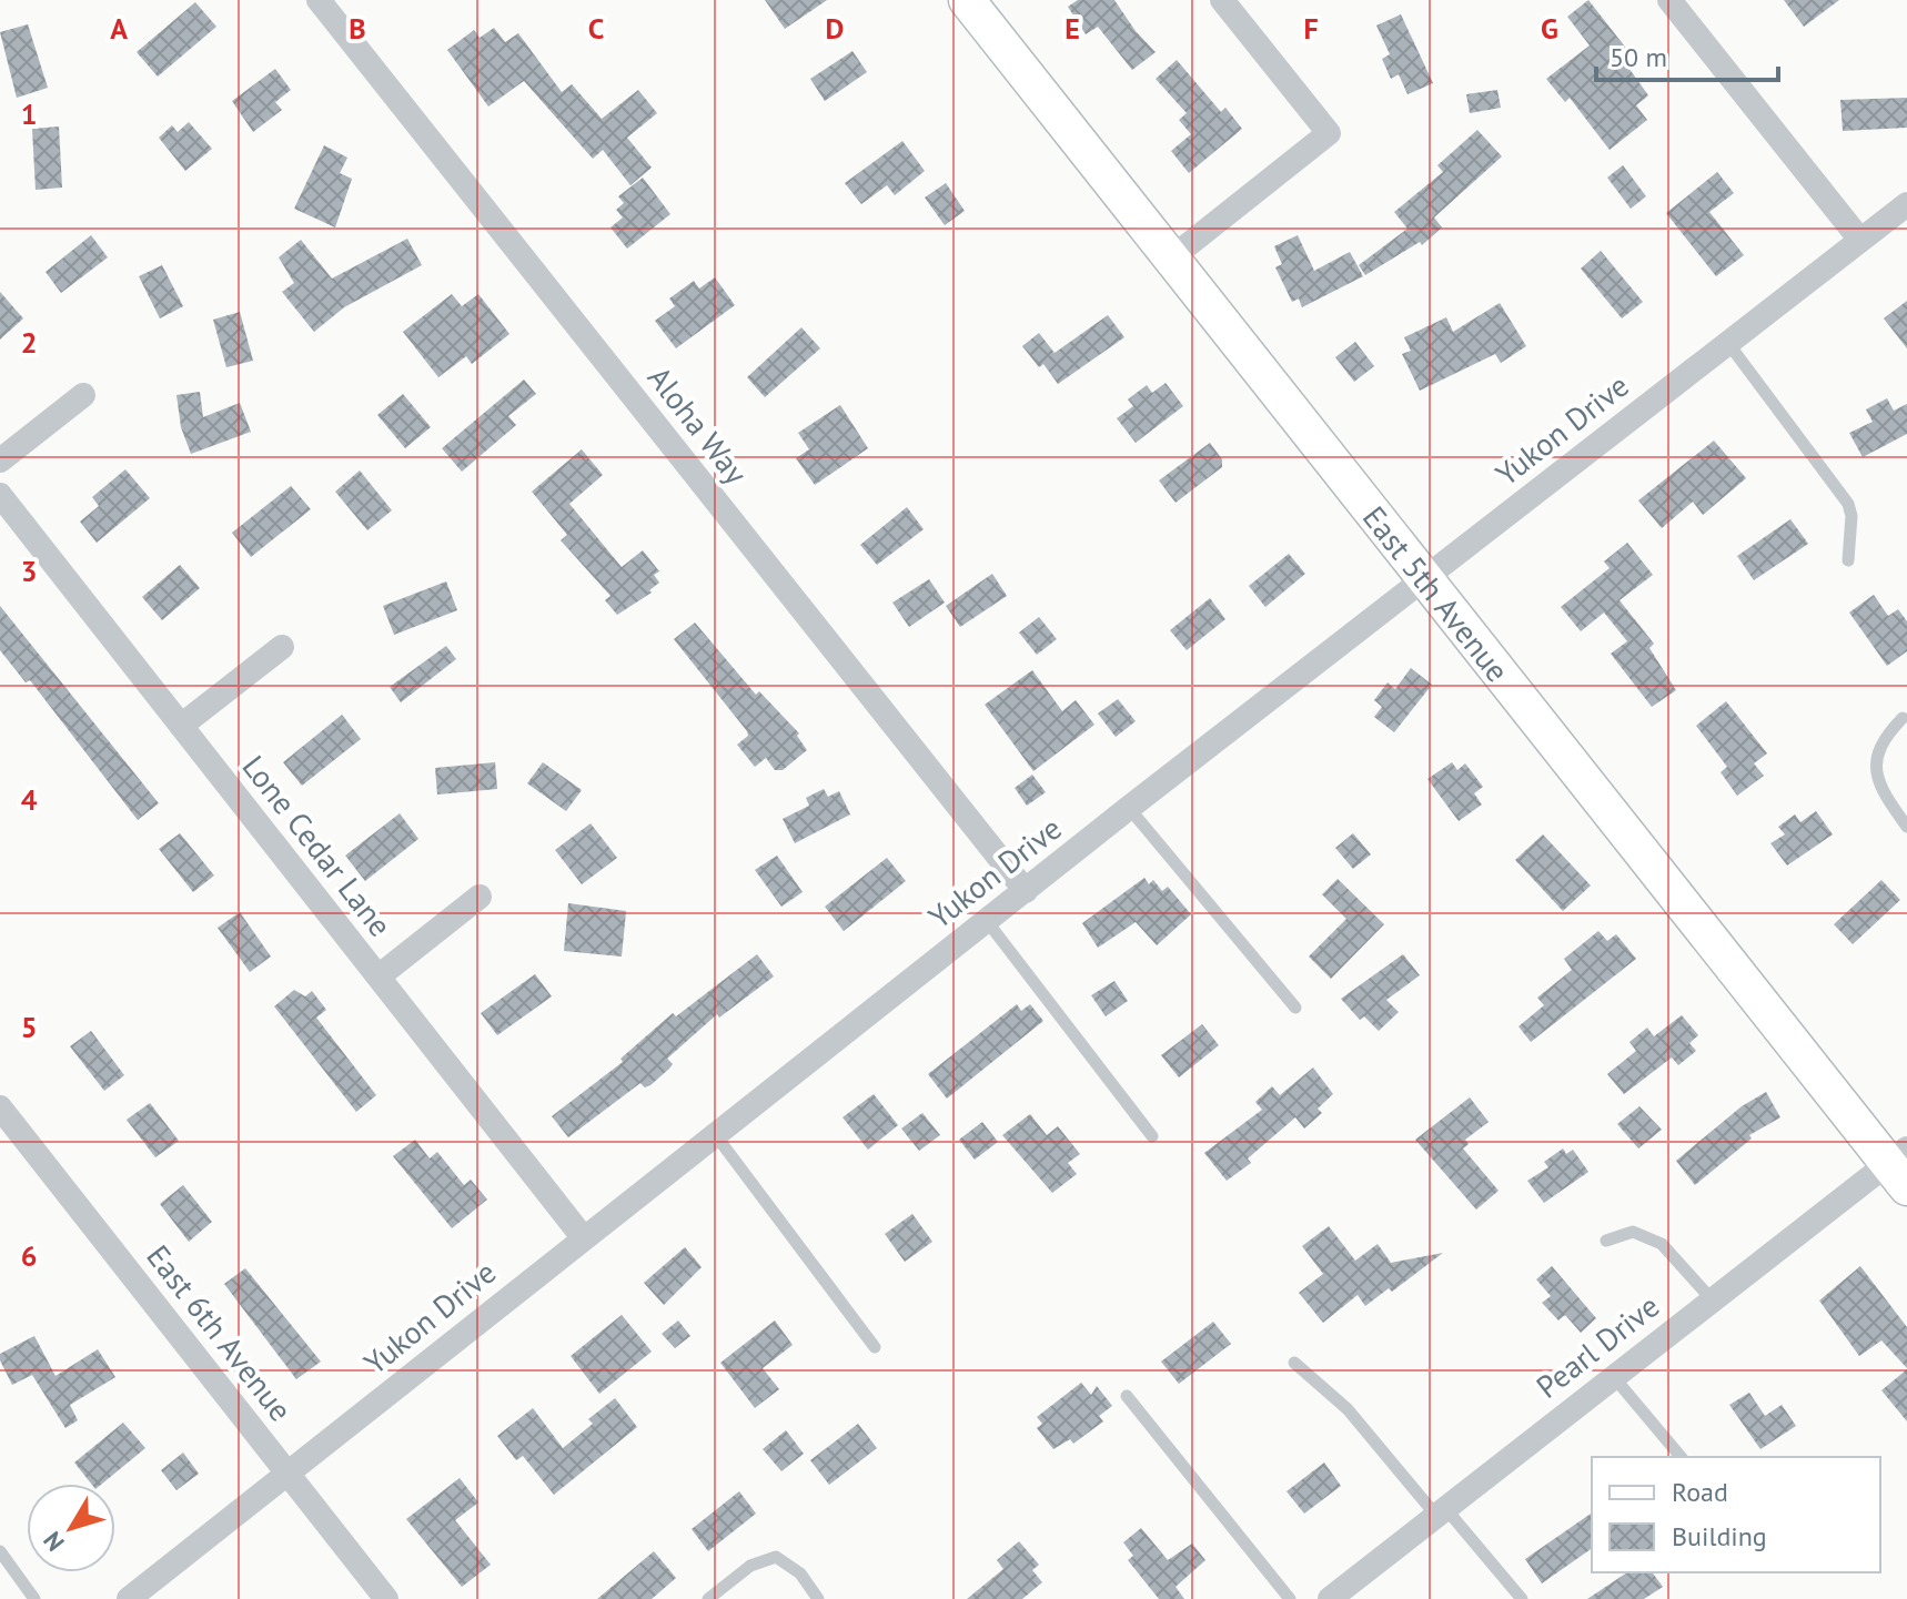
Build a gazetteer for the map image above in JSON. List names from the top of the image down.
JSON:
{
  "streets": {
    "street": [
      "Aloha Way",
      "Yukon Drive",
      "East 5th Avenue",
      "Lone Cedar Lane",
      "East 6th Avenue",
      "Pearl Drive"
    ]
  },
  "crossings": [
    ["Aloha Way", "Yukon Drive"],
    ["Yukon Drive", "East 5th Avenue"],
    ["Yukon Drive", "Lone Cedar Lane"],
    ["Yukon Drive", "East 6th Avenue"],
    ["East 5th Avenue", "Pearl Drive"]
  ],
  "legend": ["Road", "Building"],
  "scale_bar": "50 m",
  "north": "bottom left",
  "grid": {
    "columns": [
      "A",
      "B",
      "C",
      "D",
      "E",
      "F",
      "G"
    ],
    "rows": [
      "1",
      "2",
      "3",
      "4",
      "5",
      "6"
    ]
  }
}
